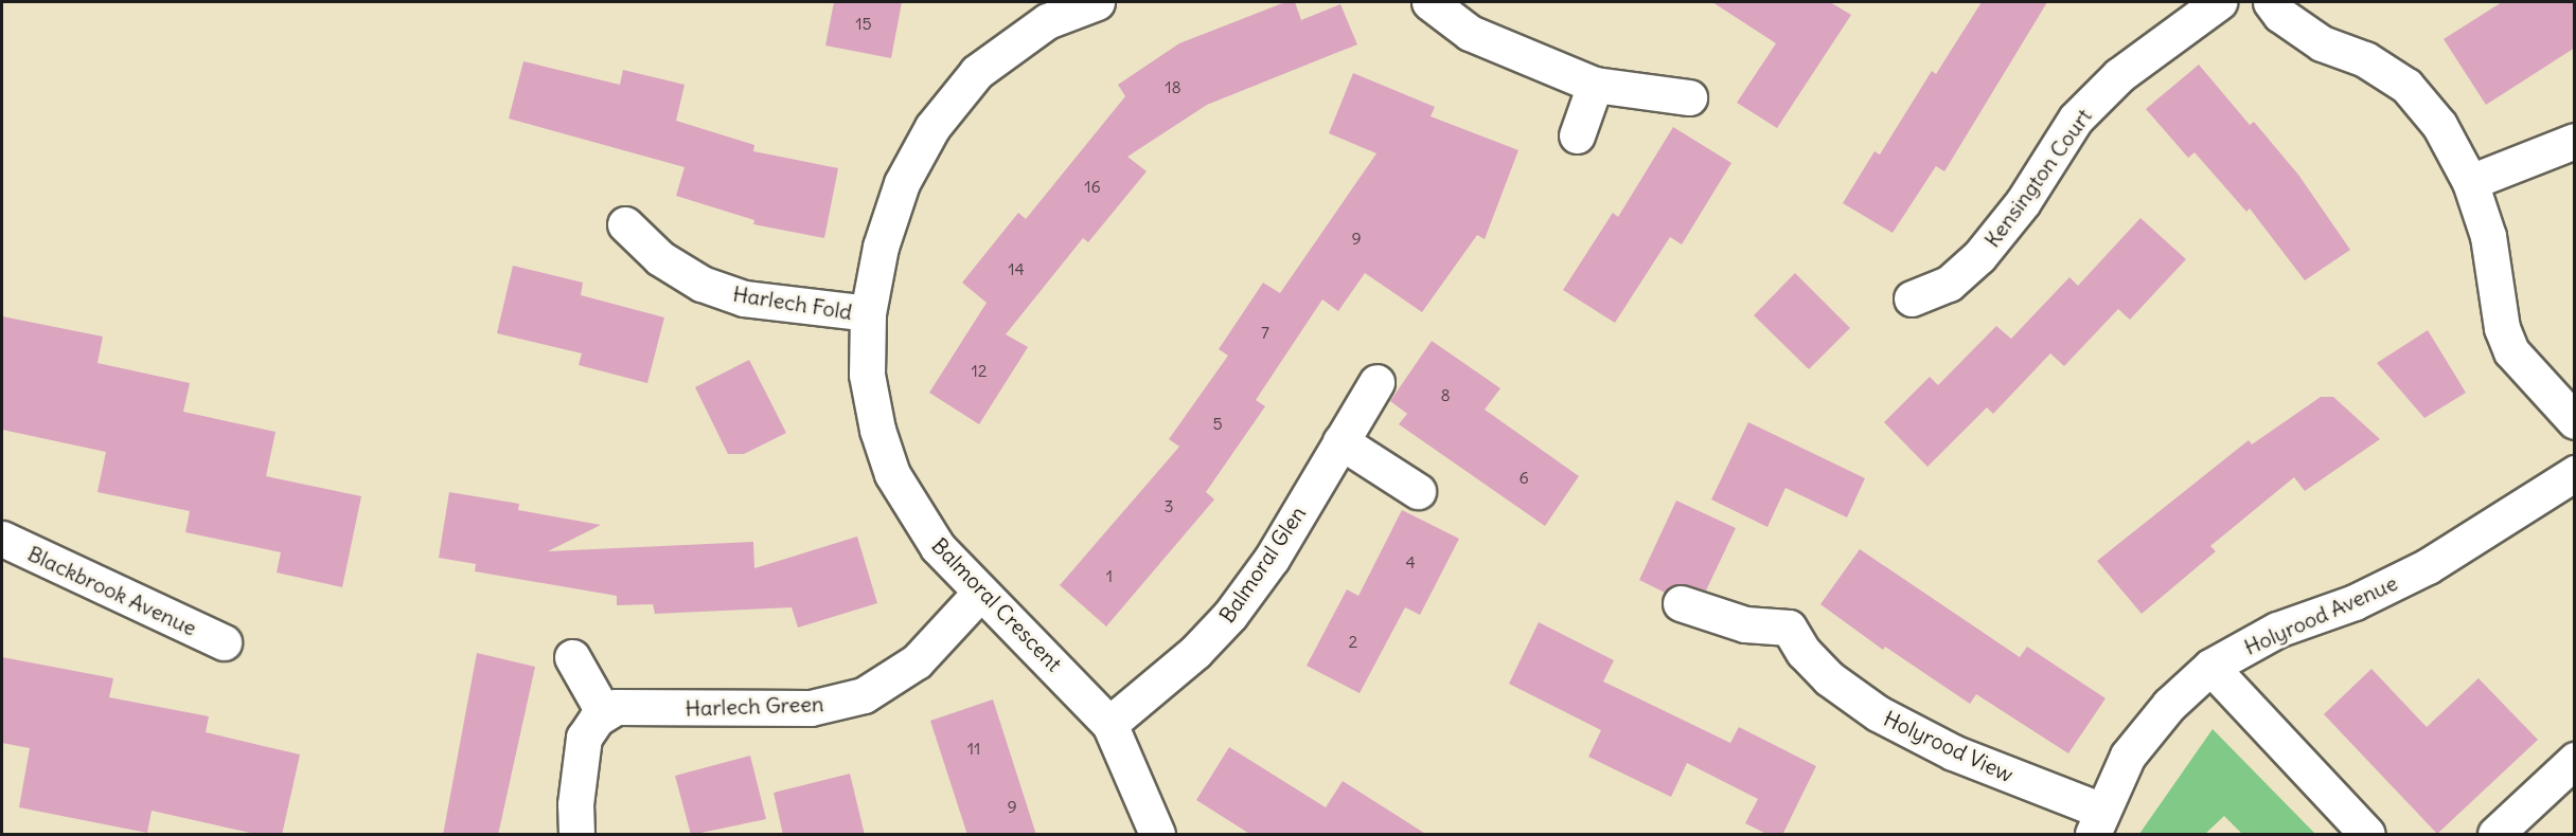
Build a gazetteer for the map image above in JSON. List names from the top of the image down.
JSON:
{
  "streets": {
    "street": [
      "Kensington Court",
      "Harlech Fold",
      "Balmoral Glen",
      "Blackbrook Avenue",
      "Balmoral Crescent",
      "Holyrood Avenue",
      "Harlech Green",
      "Holyrood View"
    ]
  },
  "crossings": [
    ["Harlech Fold", "Balmoral Crescent"],
    ["Balmoral Glen", "Balmoral Crescent"],
    ["Balmoral Crescent", "Harlech Green"],
    ["Holyrood Avenue", "Holyrood View"]
  ],
  "house_numbers": [
    "15",
    "18",
    "16",
    "9",
    "14",
    "7",
    "12",
    "8",
    "5",
    "6",
    "3",
    "4",
    "1",
    "2",
    "11",
    "9"
  ]
}
